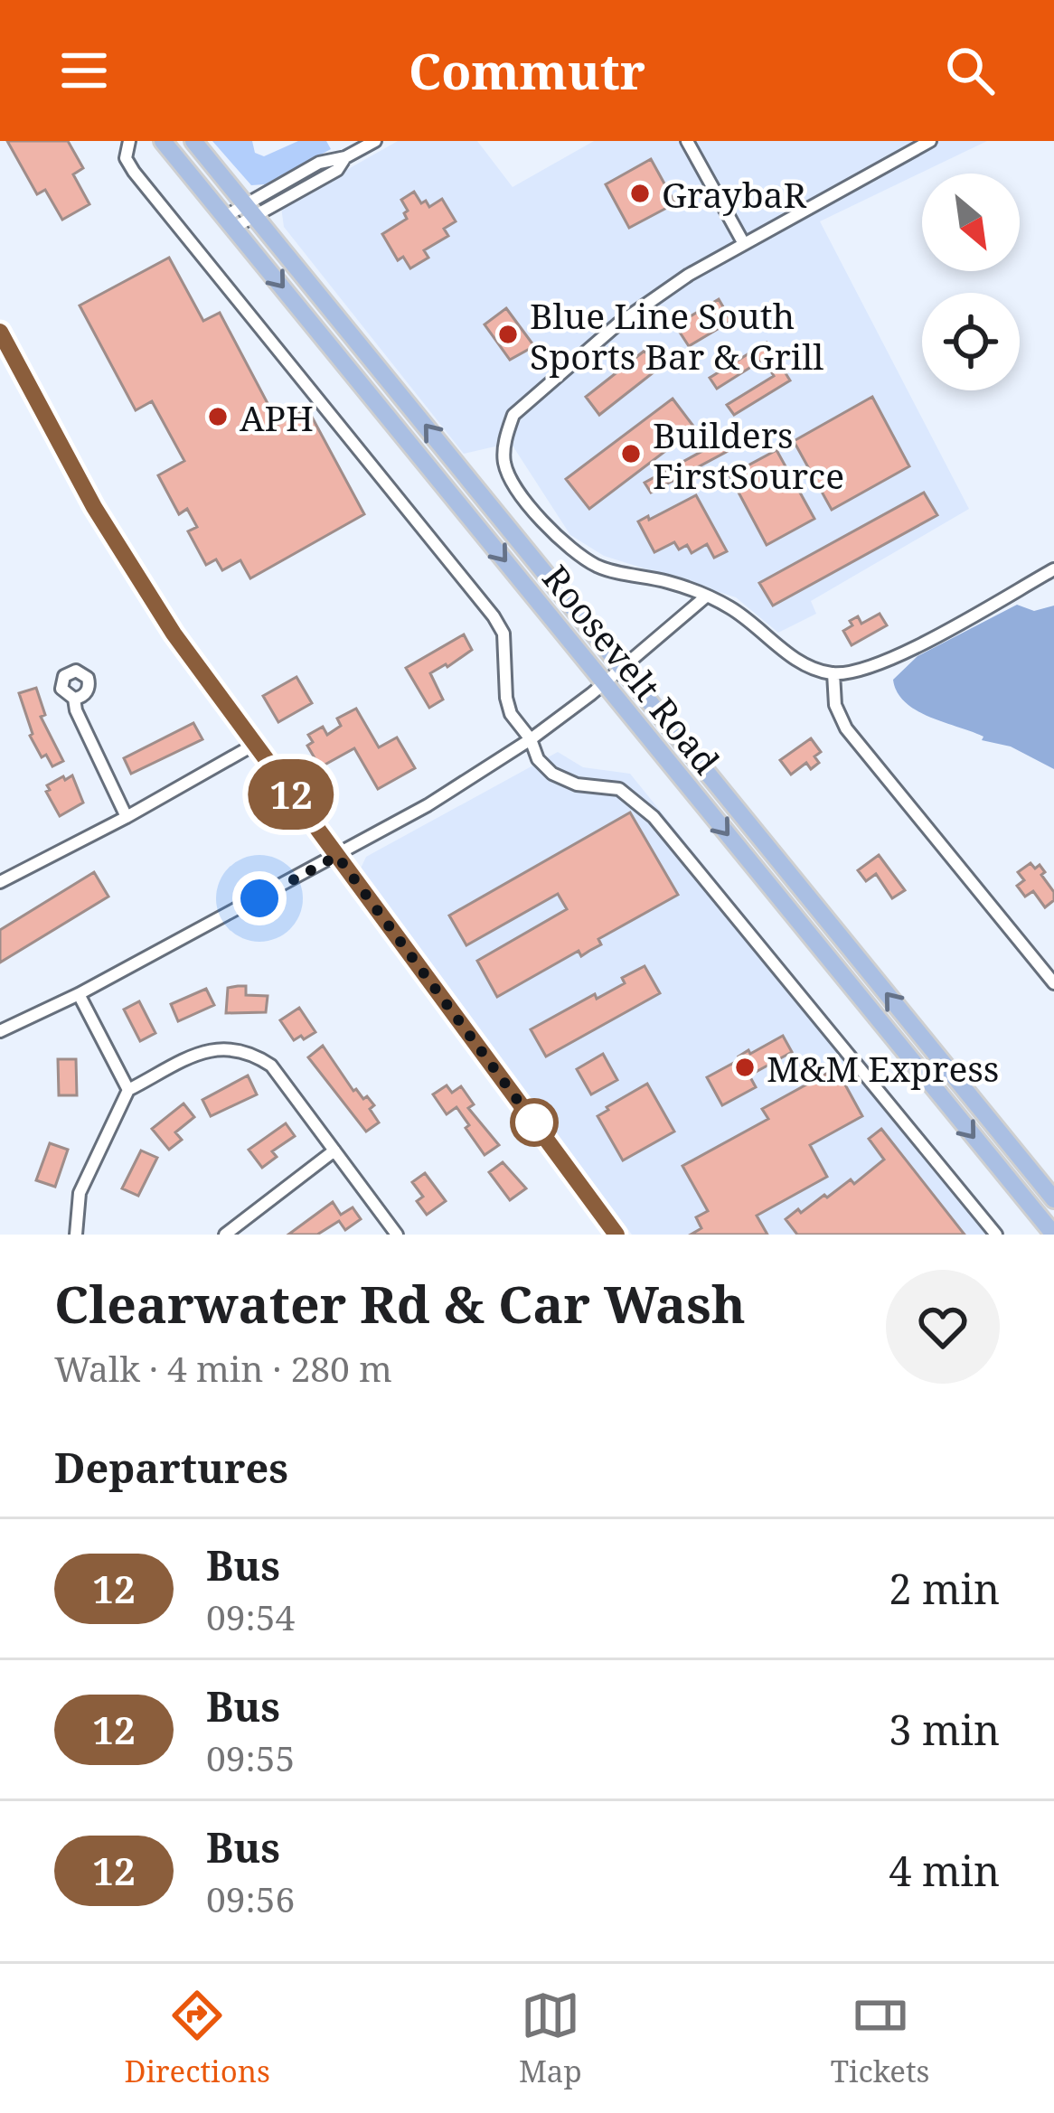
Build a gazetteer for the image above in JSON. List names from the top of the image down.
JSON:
{
  "streets": {
    "main road": ["Roosevelt Road"]
  },
  "places": [
    "GraybaR",
    "Blue Line South Sports Bar & Grill",
    "APH",
    "Builders FirstSource",
    "M&M Express"
  ],
  "lines": ["bus line 12"],
  "north": "bottom right",
  "page": {
    "header": "Commutr",
    "on_map": "12",
    "heading": [
      ["Clearwater Rd & Car Wash", "Walk · 4 min · 280 m"],
      "Departures"
    ],
    "list": [
      {
        "mark": "12",
        "name": "Bus",
        "note": "09:54",
        "value": "2 min"
      },
      {
        "mark": "12",
        "name": "Bus",
        "note": "09:55",
        "value": "3 min"
      },
      {
        "mark": "12",
        "name": "Bus",
        "note": "09:56",
        "value": "4 min"
      }
    ],
    "tabs": ["Directions", "Map", "Tickets"]
  }
}
